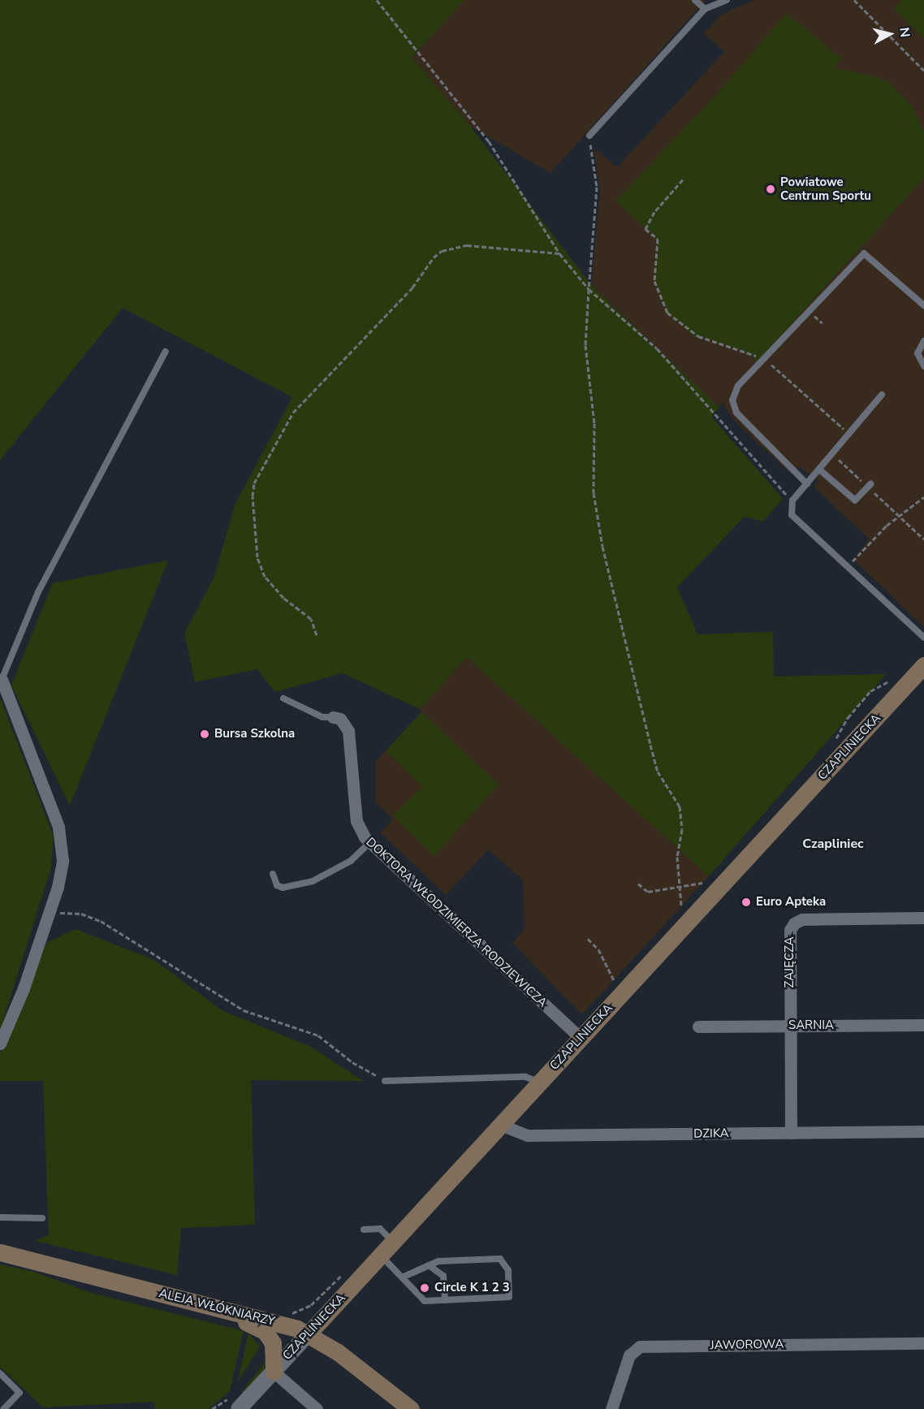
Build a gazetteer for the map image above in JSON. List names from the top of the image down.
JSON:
{
  "streets": {
    "main road": ["CZAPLINIECKA", "ALEJA WŁÓKNIARZY"],
    "street": [
      "DOKTORA WŁODZIMIERZA RODZIEWICZA",
      "ZAJĘCZA",
      "SARNIA",
      "DZIKA",
      "JAWOROWA"
    ]
  },
  "crossings": [
    ["CZAPLINIECKA", "DOKTORA WŁODZIMIERZA RODZIEWICZA"],
    ["CZAPLINIECKA", "DZIKA"],
    ["CZAPLINIECKA", "ALEJA WŁÓKNIARZY"],
    ["ZAJĘCZA", "SARNIA"],
    ["ZAJĘCZA", "DZIKA"]
  ],
  "districts": ["Czapliniec"],
  "places": [
    "Powiatowe Centrum Sportu",
    "Bursa Szkolna",
    "Euro Apteka",
    "Circle K 1 2 3"
  ],
  "north": "right"
}
